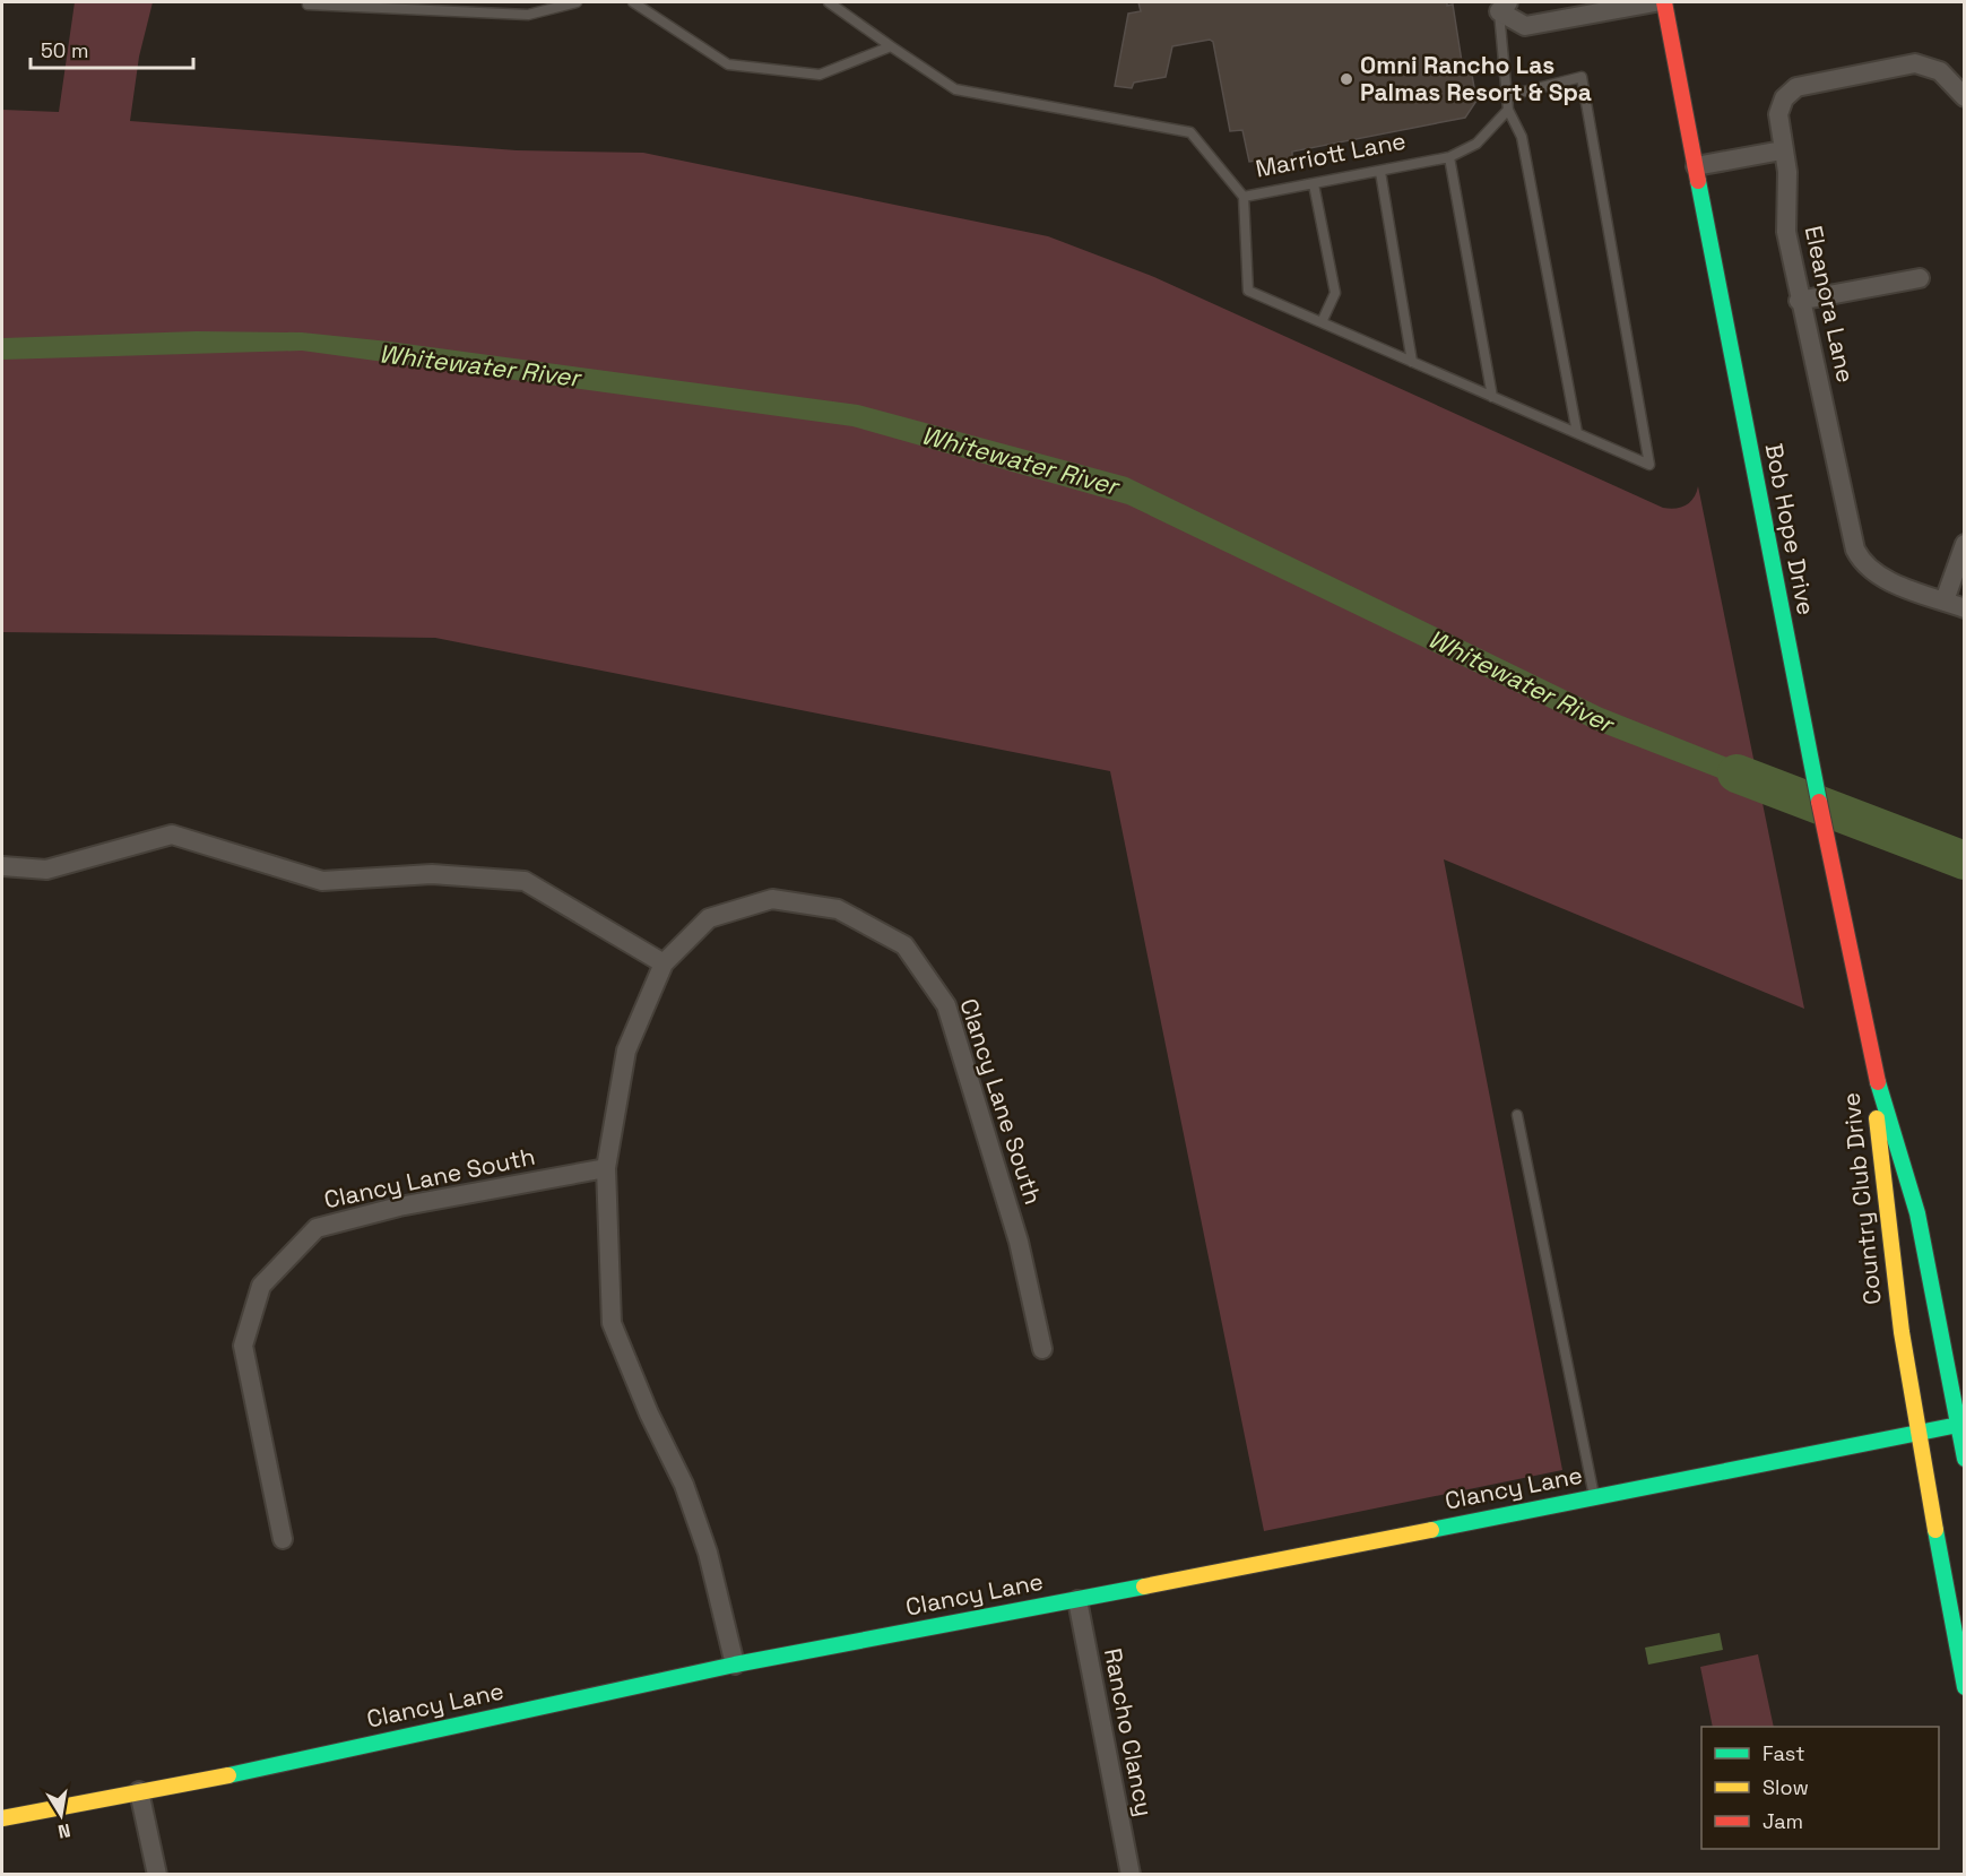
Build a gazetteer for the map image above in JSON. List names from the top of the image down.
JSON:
{
  "streets": {
    "main road": ["Bob Hope Drive", "Country Club Drive", "Clancy Lane"],
    "street": ["Eleanora Lane", "Clancy Lane South", "Rancho Clancy"],
    "lane": ["Marriott Lane"]
  },
  "crossings": [
    ["Bob Hope Drive", "Country Club Drive"],
    ["Clancy Lane South", "Clancy Lane"],
    ["Country Club Drive", "Clancy Lane"],
    ["Clancy Lane", "Rancho Clancy"]
  ],
  "water": ["Whitewater River"],
  "places": ["Omni Rancho Las Palmas Resort & Spa"],
  "legend": ["Fast", "Slow", "Jam"],
  "scale_bar": "50 m",
  "north": "bottom"
}
